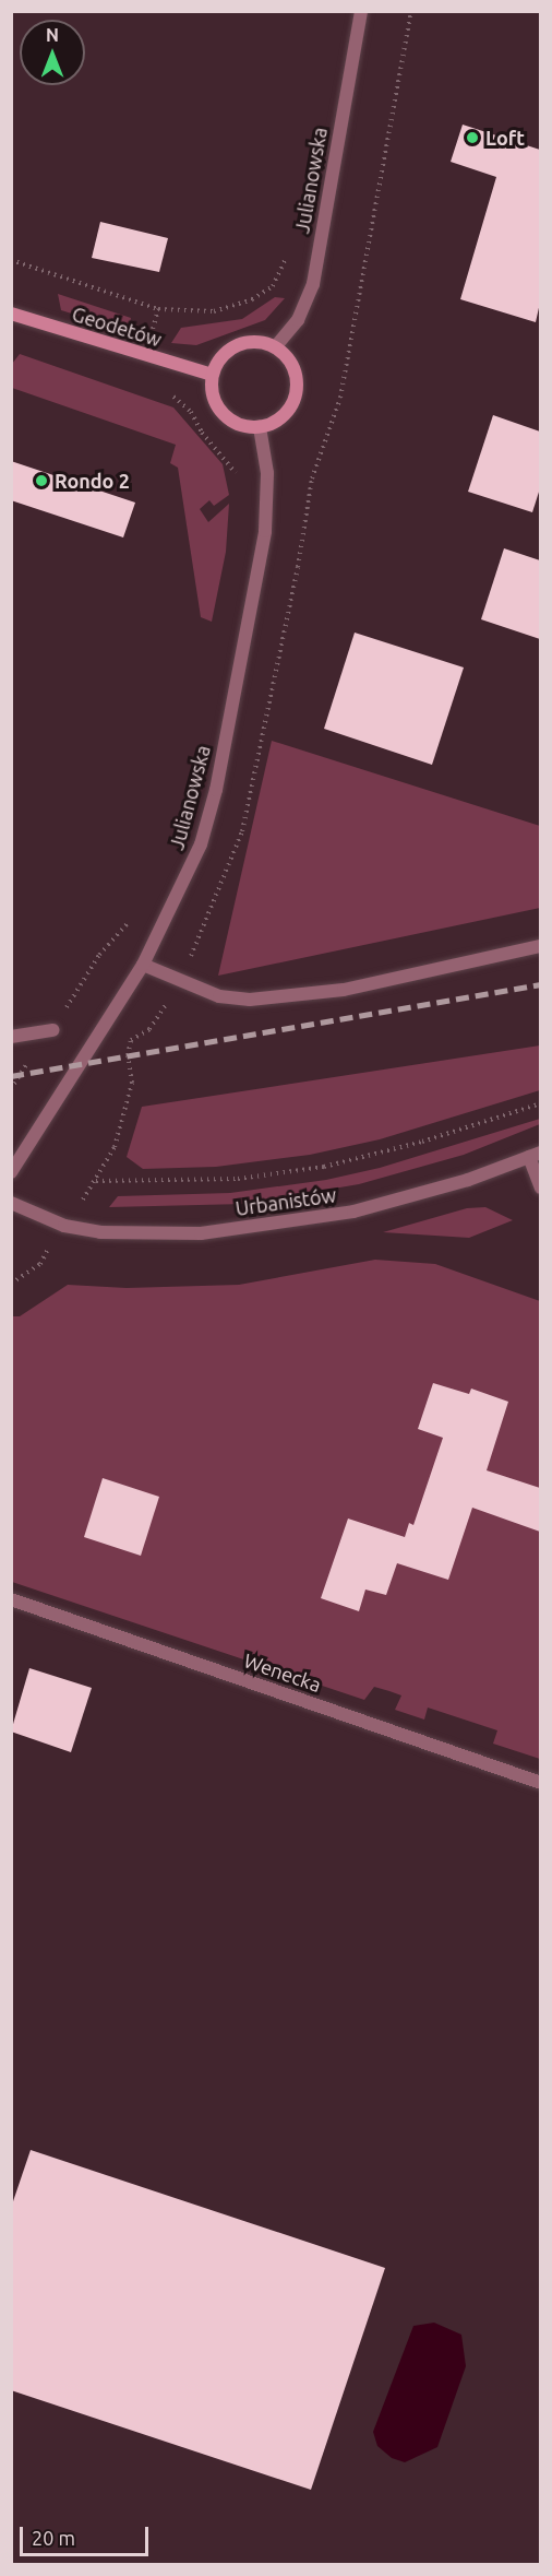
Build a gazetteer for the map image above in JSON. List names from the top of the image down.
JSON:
{
  "streets": {
    "street": [
      "Julianowska",
      "Geodetów",
      "Urbanistów",
      "Wenecka"
    ]
  },
  "crossings": [
    ["Julianowska", "Geodetów"]
  ],
  "places": ["Loft", "Rondo 2"],
  "scale_bar": "20 m",
  "north": "top"
}
